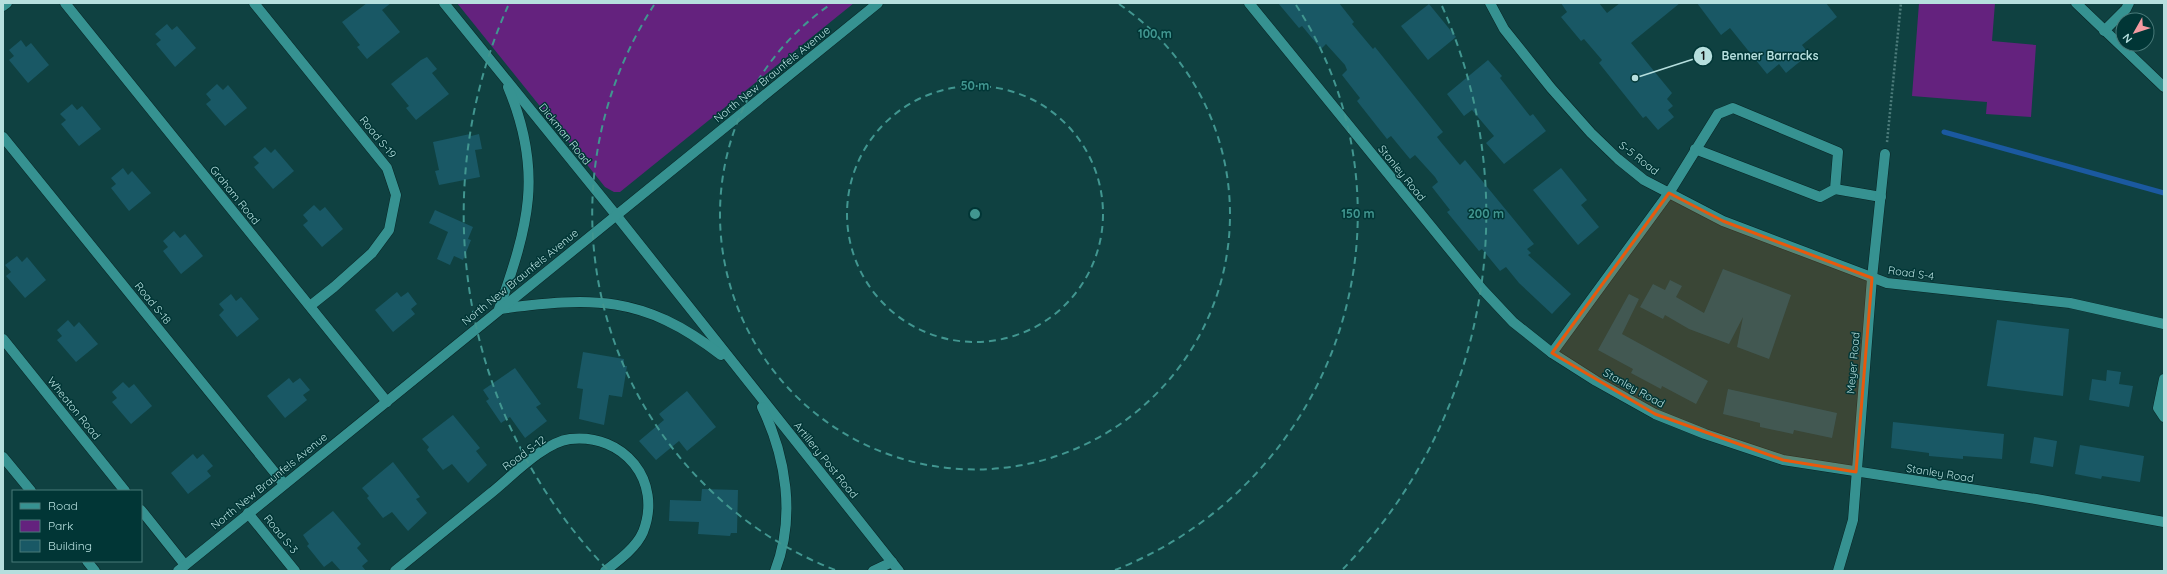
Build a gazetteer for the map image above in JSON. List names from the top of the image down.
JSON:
{
  "streets": {
    "street": [
      "North New Braunfels Avenue",
      "Dickman Road",
      "Road S-19",
      "S-5 Road",
      "Stanley Road",
      "Graham Road",
      "Road S-4",
      "Road S-18",
      "Meyer Road",
      "Wheaton Road",
      "Road S-12",
      "Artillery Post Road",
      "Road S-3"
    ]
  },
  "crossings": [
    ["North New Braunfels Avenue", "Dickman Road"],
    ["North New Braunfels Avenue", "Graham Road"],
    ["North New Braunfels Avenue", "Road S-18"],
    ["North New Braunfels Avenue", "Artillery Post Road"],
    ["North New Braunfels Avenue", "Road S-3"],
    ["Dickman Road", "Artillery Post Road"],
    ["Road S-19", "Graham Road"],
    ["S-5 Road", "Road S-4"],
    ["Stanley Road", "Meyer Road"],
    ["Road S-4", "Meyer Road"]
  ],
  "places": ["Benner Barracks"],
  "legend": ["Road", "Park", "Building"],
  "north": "bottom left",
  "rings": [
    "100 m",
    "50 m",
    "150 m",
    "200 m"
  ]
}
